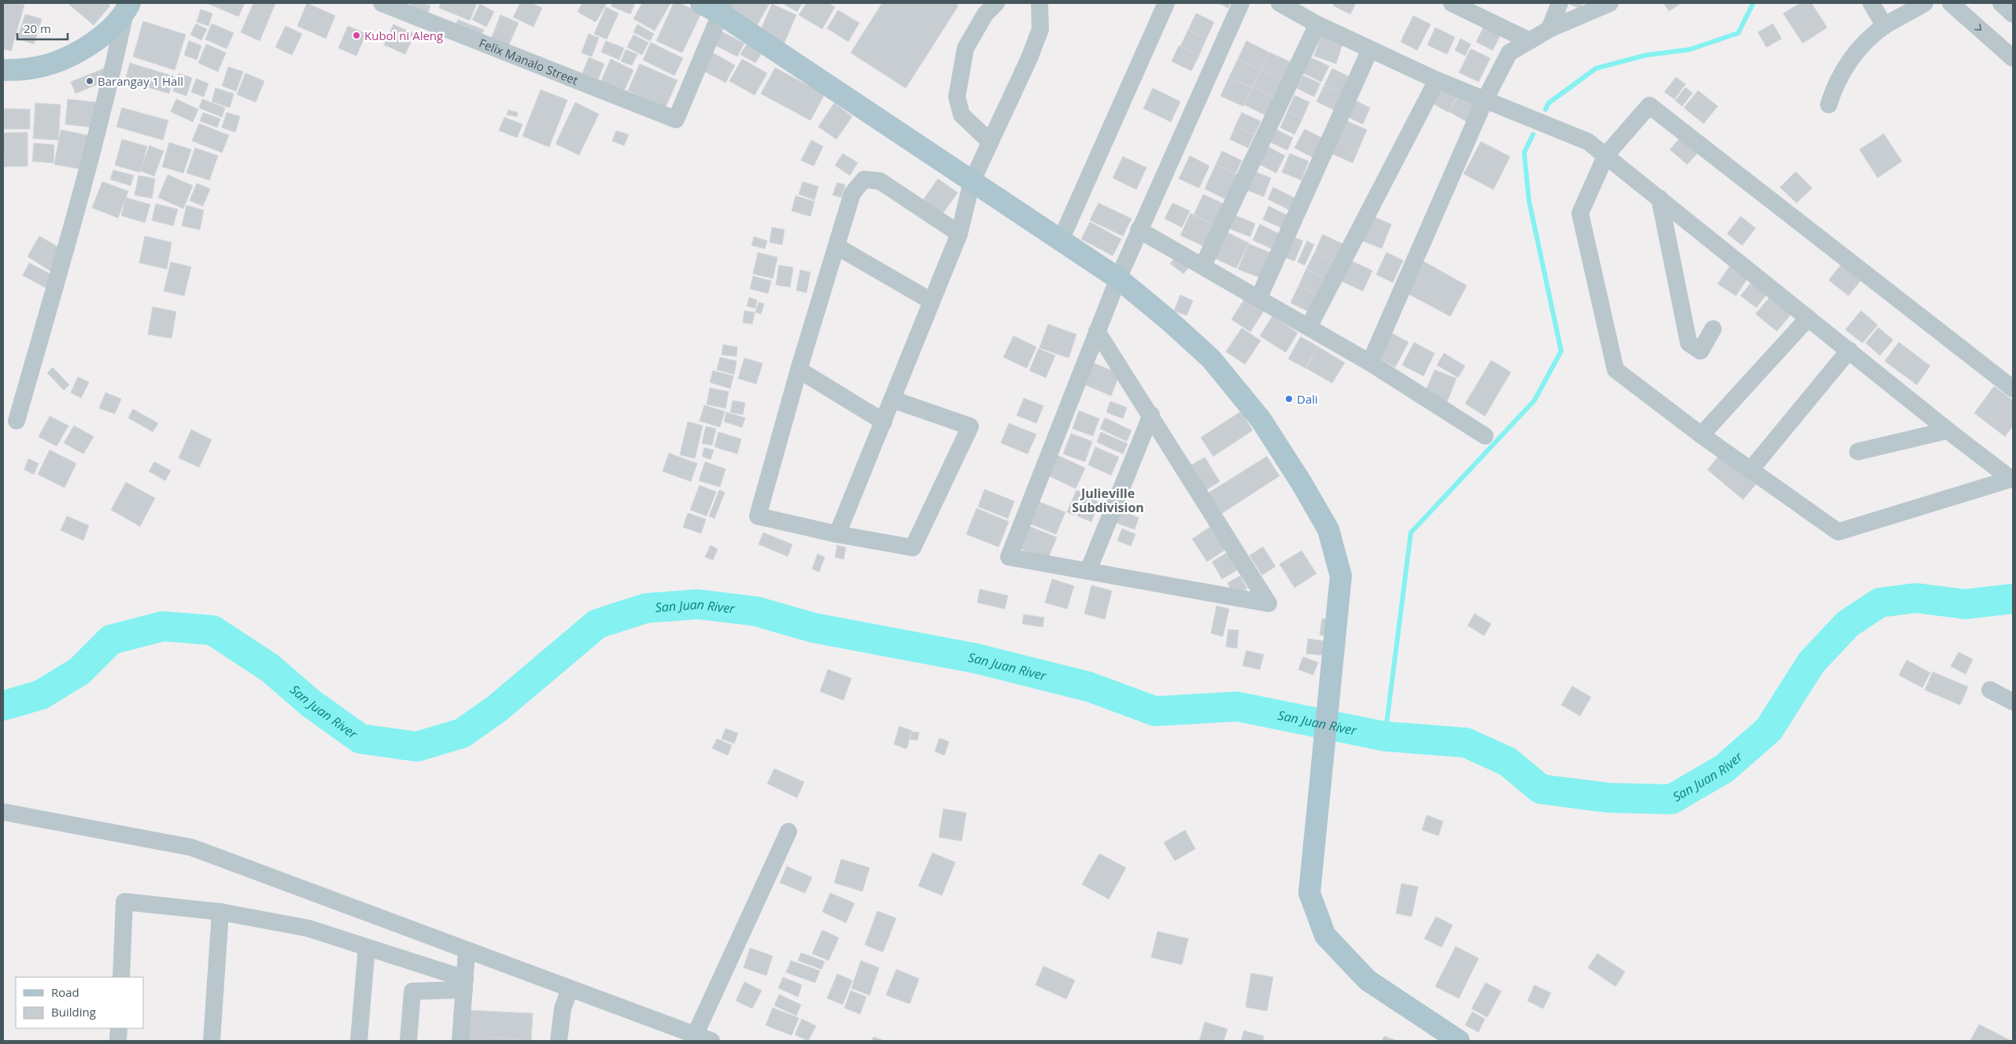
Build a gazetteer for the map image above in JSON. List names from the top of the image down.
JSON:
{
  "streets": {
    "street": ["Felix Manalo Street"]
  },
  "districts": ["Julieville Subdivision"],
  "water": ["San Juan River"],
  "places": ["Kubol ni Aleng", "Barangay 1 Hall", "Dali"],
  "legend": ["Road", "Building"],
  "scale_bar": "20 m"
}
